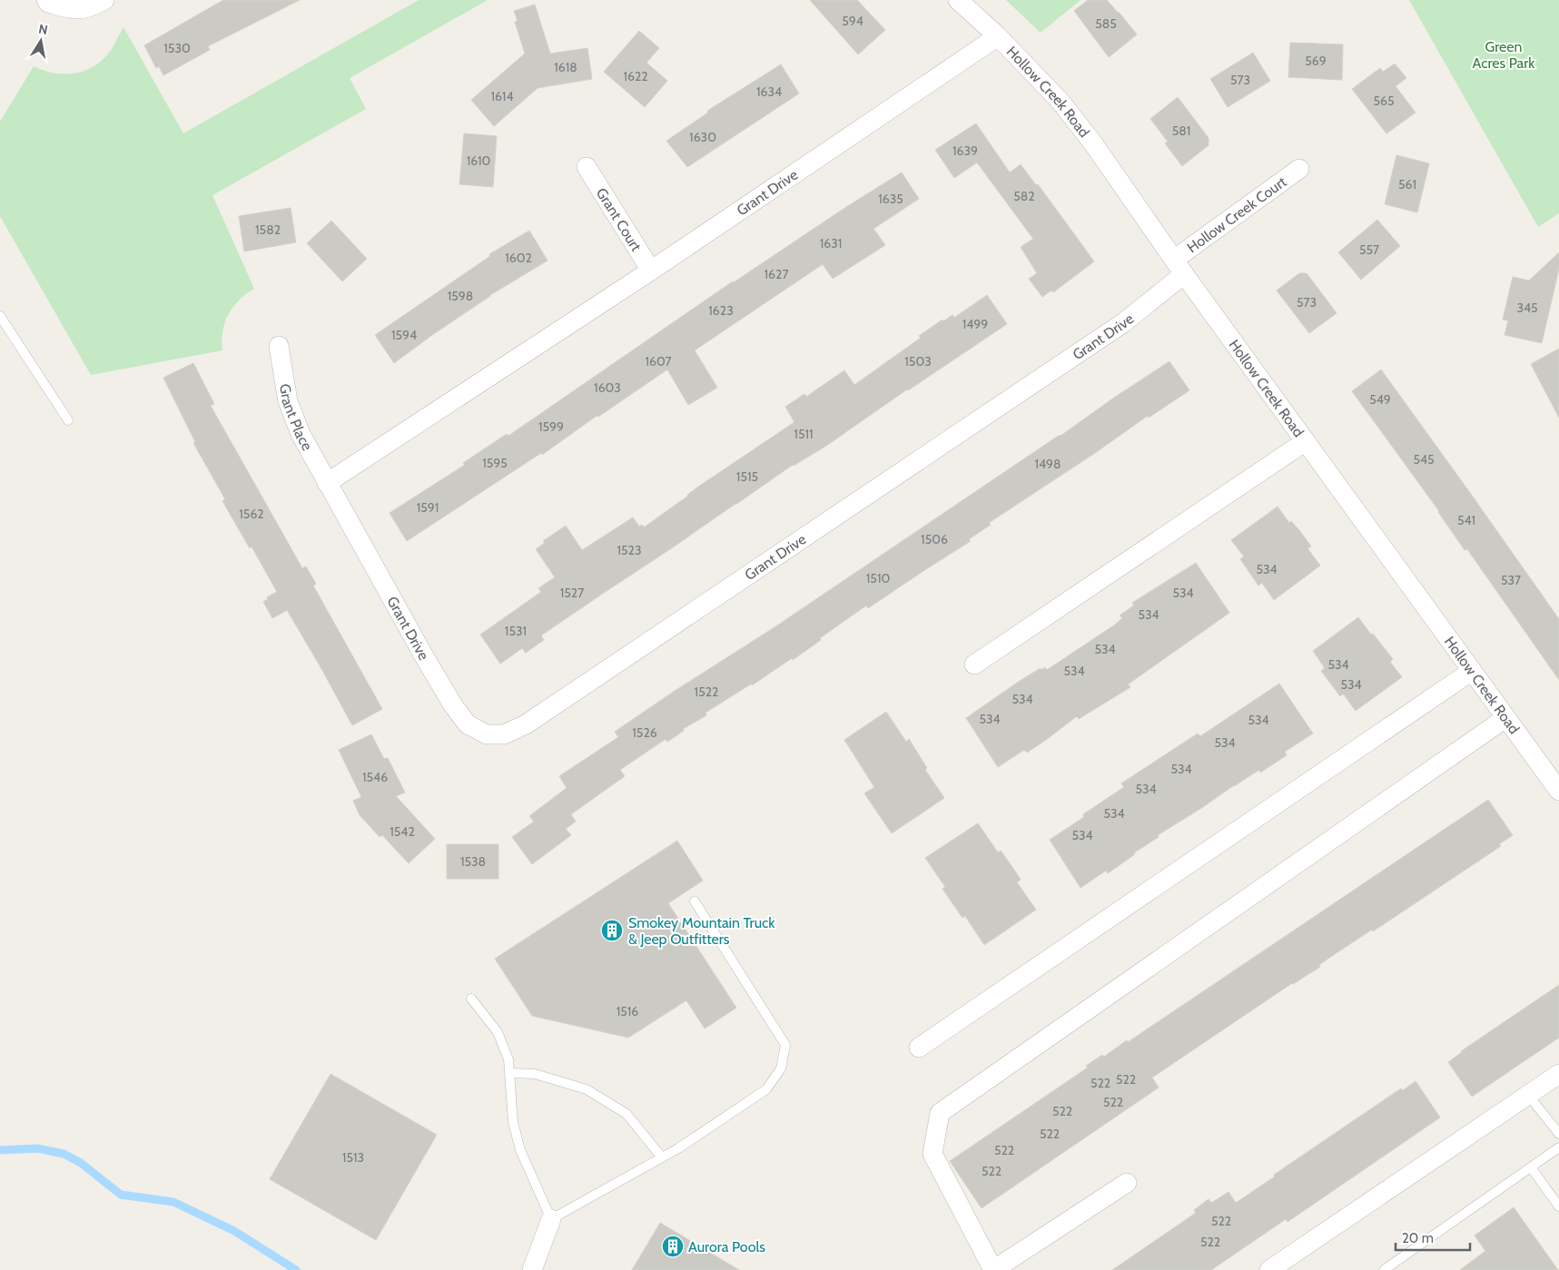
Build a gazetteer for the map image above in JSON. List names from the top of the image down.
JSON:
{
  "streets": {
    "street": [
      "Hollow Creek Road",
      "Grant Drive",
      "Hollow Creek Court",
      "Grant Court",
      "Grant Place"
    ]
  },
  "crossings": [
    ["Hollow Creek Road", "Grant Drive"],
    ["Hollow Creek Road", "Hollow Creek Court"],
    ["Grant Drive", "Hollow Creek Court"],
    ["Grant Drive", "Grant Court"],
    ["Grant Drive", "Grant Place"]
  ],
  "parks": ["Green Acres Park"],
  "places": {
    "building": ["Smokey Mountain Truck & Jeep Outfitters", "Aurora Pools"]
  },
  "house_numbers": [
    "594",
    "585",
    "1530",
    "569",
    "1618",
    "1622",
    "573",
    "1634",
    "1614",
    "565",
    "581",
    "1630",
    "1639",
    "1610",
    "561",
    "582",
    "1635",
    "1582",
    "1631",
    "557",
    "1602",
    "1627",
    "1598",
    "573",
    "345",
    "1623",
    "1499",
    "1594",
    "1607",
    "1503",
    "1603",
    "549",
    "1599",
    "1511",
    "545",
    "1595",
    "1498",
    "1515",
    "1591",
    "1562",
    "541",
    "1506",
    "1523",
    "534",
    "1510",
    "537",
    "1527",
    "534",
    "534",
    "1531",
    "534",
    "534",
    "534",
    "534",
    "1522",
    "534",
    "534",
    "534",
    "1526",
    "534",
    "534",
    "1546",
    "534",
    "534",
    "1542",
    "534",
    "1538",
    "1516",
    "522",
    "522",
    "522",
    "522",
    "522",
    "522",
    "1513",
    "522",
    "522",
    "522"
  ],
  "scale_bar": "20 m",
  "north": "top"
}
